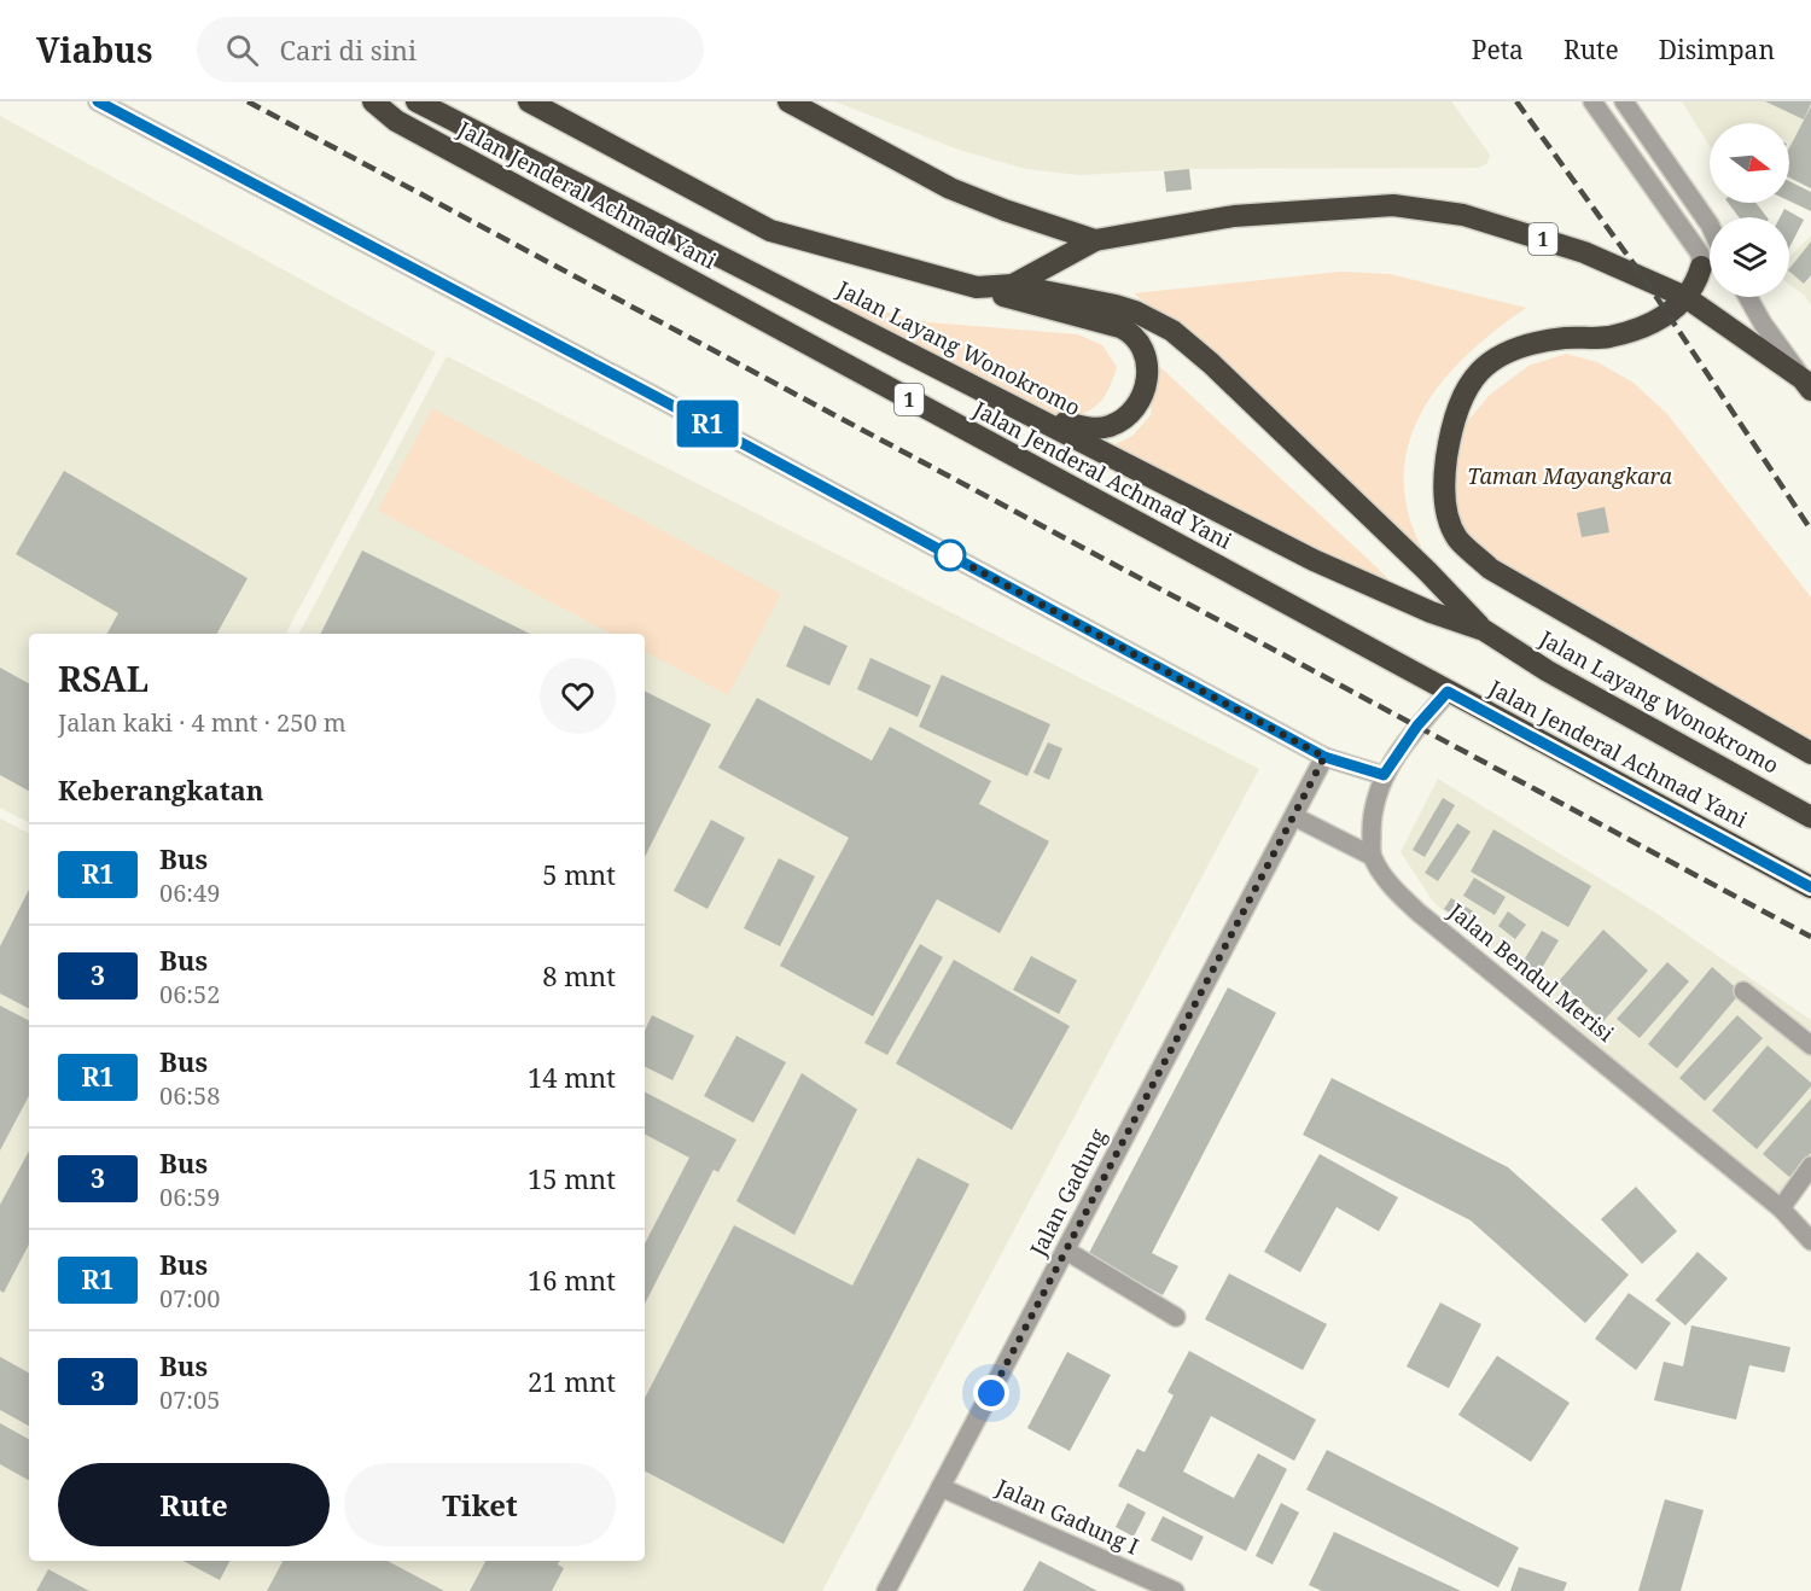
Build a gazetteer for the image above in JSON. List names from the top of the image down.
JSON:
{
  "streets": {
    "highway": ["Jalan Jenderal Achmad Yani", "1", "Jalan Layang Wonokromo"],
    "street": ["Jalan Bendul Merisi", "Jalan Gadung", "Jalan Gadung I"]
  },
  "crossings": [
    ["1", "Jalan Layang Wonokromo"],
    ["Jalan Gadung", "Jalan Gadung I"]
  ],
  "parks": ["Taman Mayangkara"],
  "lines": ["bus line R1"],
  "north": "right",
  "page": {
    "header": "Viabus",
    "search": "Cari di sini",
    "nav": ["Peta", "Rute", "Disimpan"],
    "on_map": "R1",
    "heading": [
      ["RSAL", "Jalan kaki · 4 mnt · 250 m"],
      "Keberangkatan"
    ],
    "list": [
      {
        "mark": "R1",
        "name": "Bus",
        "note": "06:49",
        "value": "5 mnt"
      },
      {
        "mark": "3",
        "name": "Bus",
        "note": "06:52",
        "value": "8 mnt"
      },
      {
        "mark": "R1",
        "name": "Bus",
        "note": "06:58",
        "value": "14 mnt"
      },
      {
        "mark": "3",
        "name": "Bus",
        "note": "06:59",
        "value": "15 mnt"
      },
      {
        "mark": "R1",
        "name": "Bus",
        "note": "07:00",
        "value": "16 mnt"
      },
      {
        "mark": "3",
        "name": "Bus",
        "note": "07:05",
        "value": "21 mnt"
      }
    ],
    "buttons": ["Rute", "Tiket"]
  }
}
